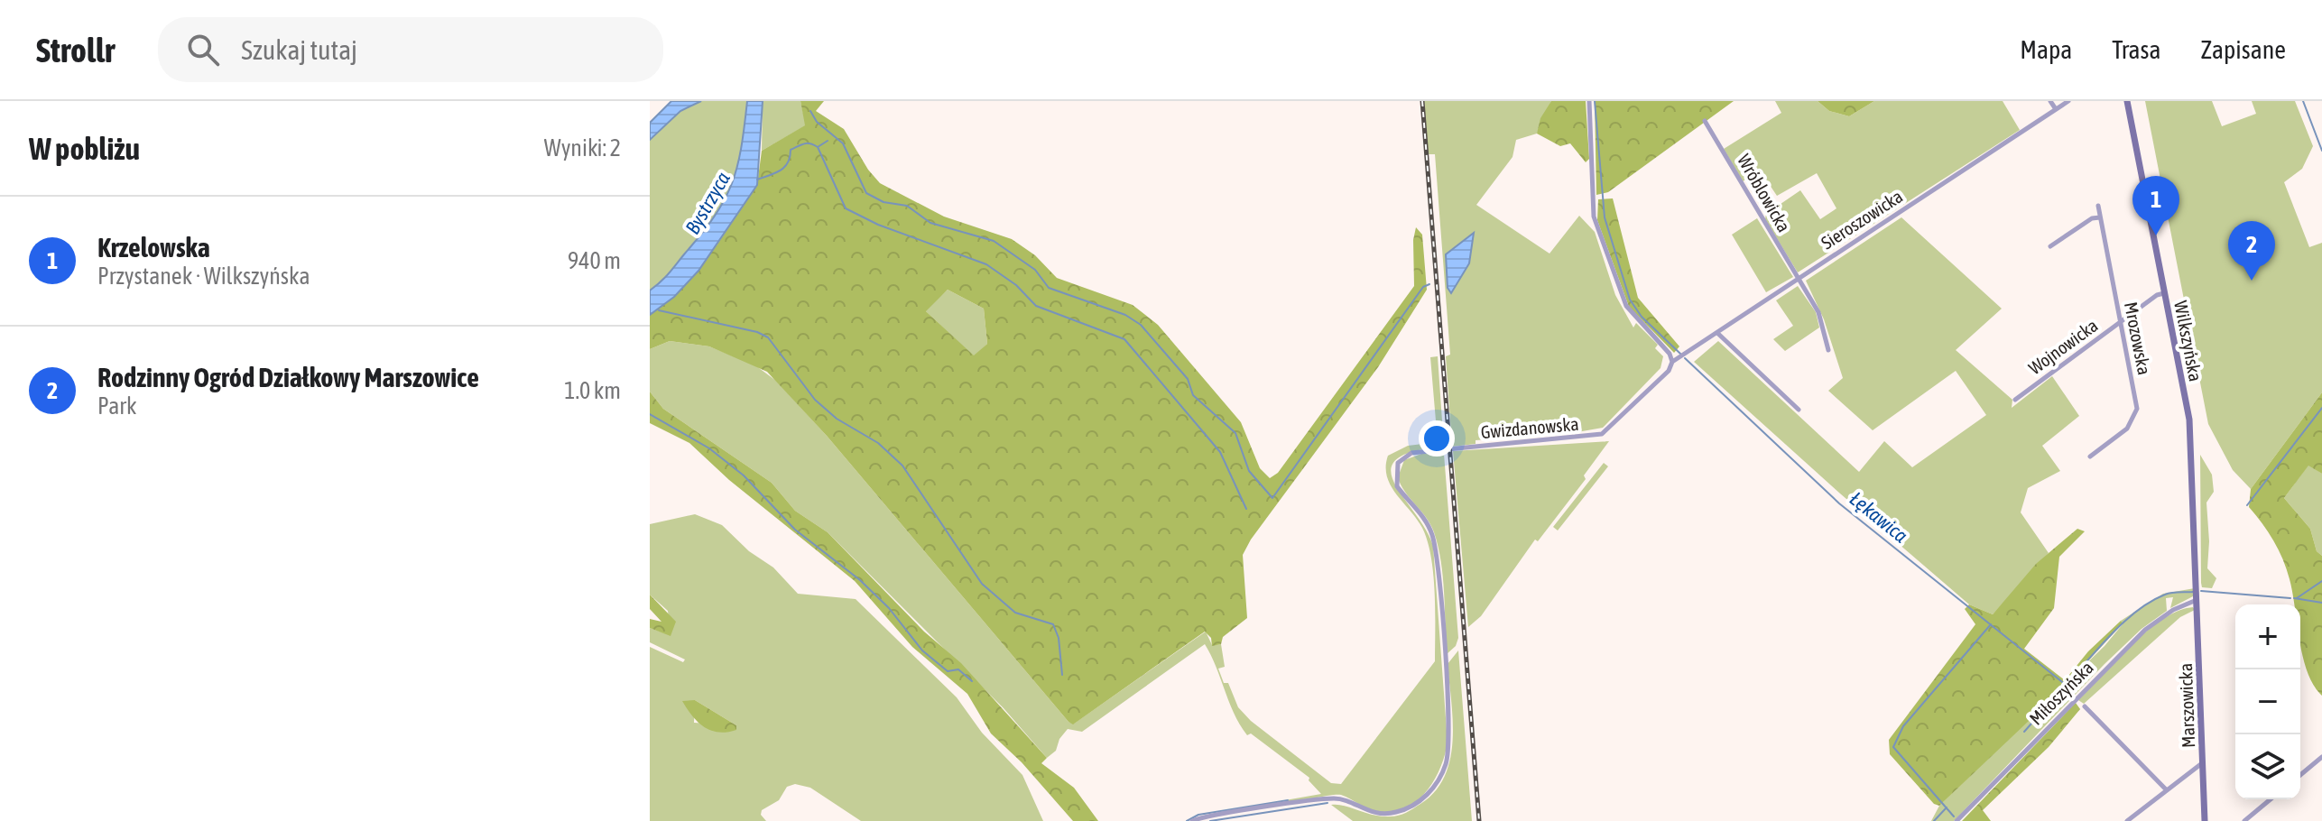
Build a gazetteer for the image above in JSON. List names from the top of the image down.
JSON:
{
  "streets": {
    "street": [
      "Wróblowicka",
      "Sieroszowicka",
      "Mrozowska",
      "Wilkszyńska",
      "Wojnowicka",
      "Gwizdanowska",
      "Miłoszyńska",
      "Marszowicka"
    ]
  },
  "crossings": [
    ["Wróblowicka", "Sieroszowicka"],
    ["Sieroszowicka", "Gwizdanowska"],
    ["Mrozowska", "Wojnowicka"],
    ["Wilkszyńska", "Wojnowicka"],
    ["Wilkszyńska", "Marszowicka"],
    ["Miłoszyńska", "Marszowicka"]
  ],
  "water": ["Bystrzyca", "Łękawica"],
  "page": {
    "header": "Strollr",
    "search": "Szukaj tutaj",
    "nav": ["Mapa", "Trasa", "Zapisane"],
    "heading": ["W pobliżu", "Wyniki: 2"],
    "pins": ["1", "2"],
    "list": [
      {
        "mark": "1",
        "name": "Krzelowska",
        "note": "Przystanek · Wilkszyńska",
        "value": "940 m"
      },
      {
        "mark": "2",
        "name": "Rodzinny Ogród Działkowy Marszowice",
        "note": "Park",
        "value": "1.0 km"
      }
    ],
    "map_buttons": ["+", "−"]
  }
}
